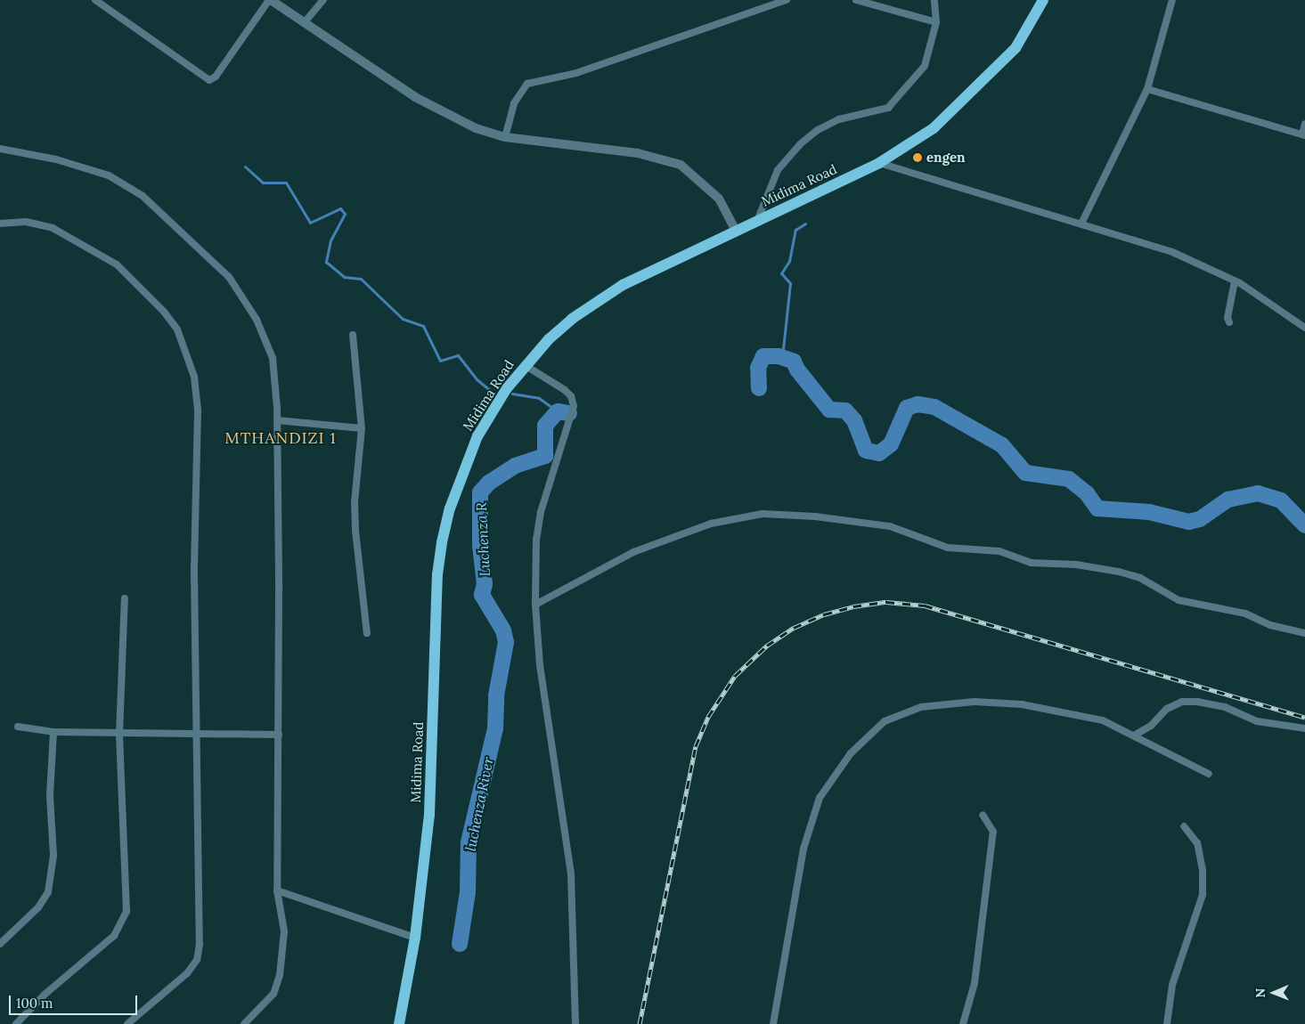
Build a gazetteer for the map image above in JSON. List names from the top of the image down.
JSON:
{
  "streets": {
    "main road": ["Midima Road"]
  },
  "districts": ["MTHANDIZI 1"],
  "water": ["Luchenza R", "luchenza River"],
  "places": ["engen"],
  "scale_bar": "100 m",
  "north": "left"
}
